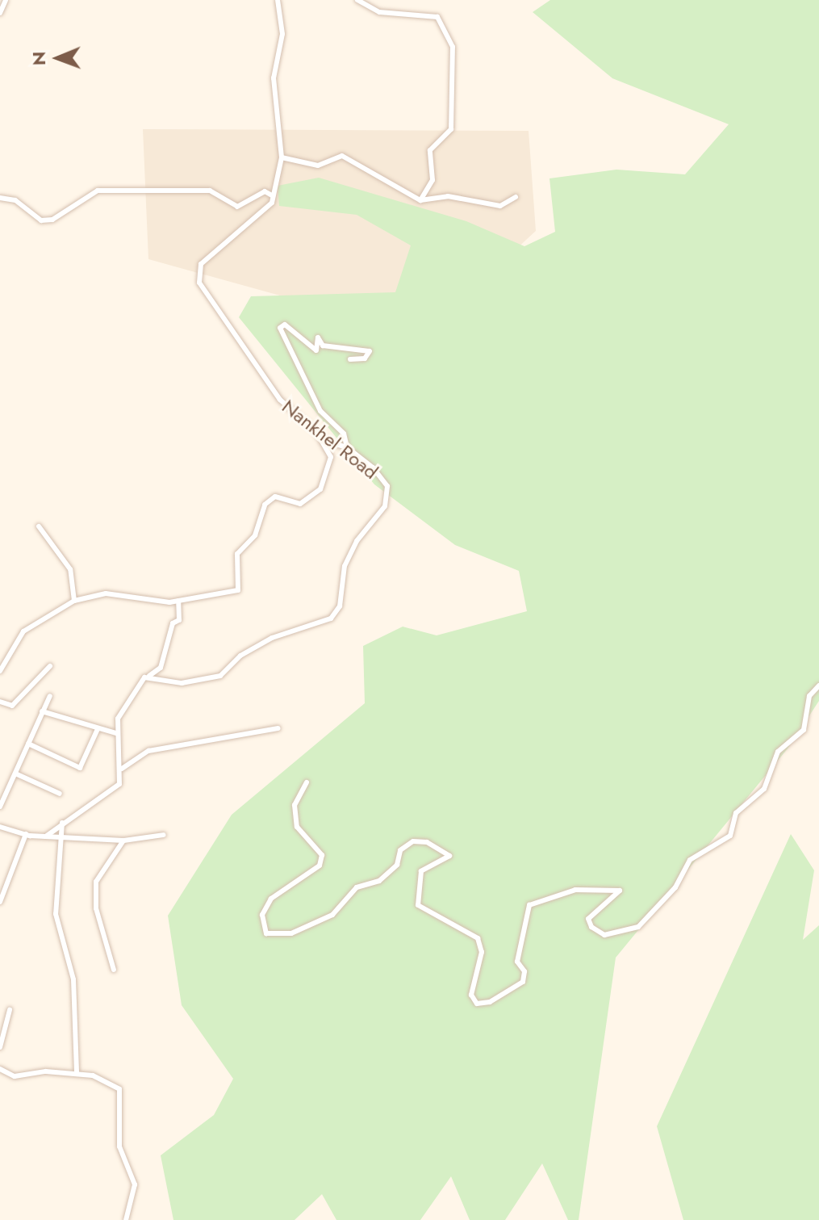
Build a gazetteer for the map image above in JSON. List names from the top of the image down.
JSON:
{
  "streets": {
    "street": ["Nankhel Road"]
  },
  "north": "left"
}
